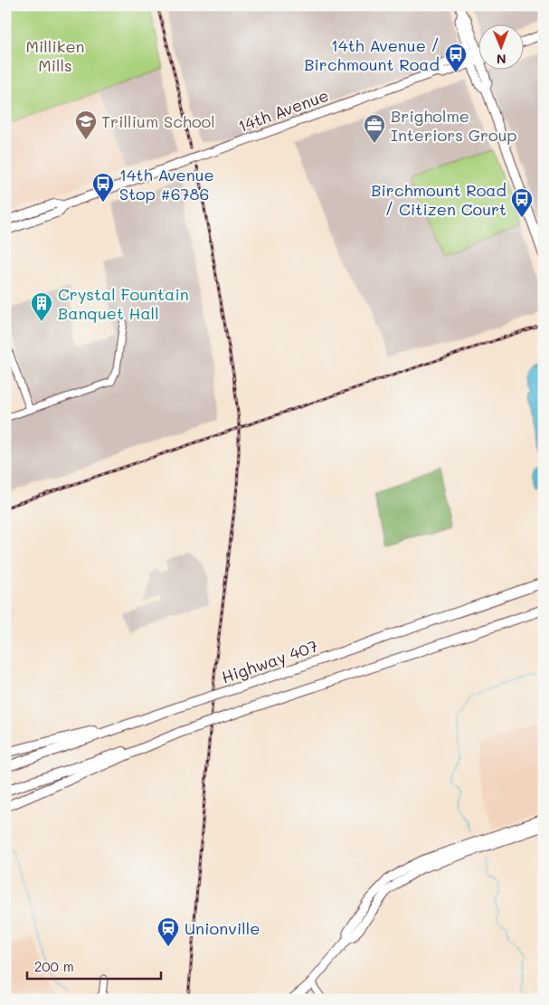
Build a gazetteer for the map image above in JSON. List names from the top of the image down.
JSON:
{
  "streets": {
    "highway": ["Highway 407"],
    "main road": ["14th Avenue"]
  },
  "parks": ["Milliken Mills"],
  "places": {
    "bus stop": ["14th Avenue / Birchmount Road", "14th Avenue Stop #6786", "Birchmount Road / Citizen Court"],
    "school or university": ["Trillium School"],
    "office": ["Brigholme Interiors Group"],
    "building": ["Crystal Fountain Banquet Hall"],
    "station": ["Unionville"]
  },
  "scale_bar": "200 m",
  "north": "bottom"
}
